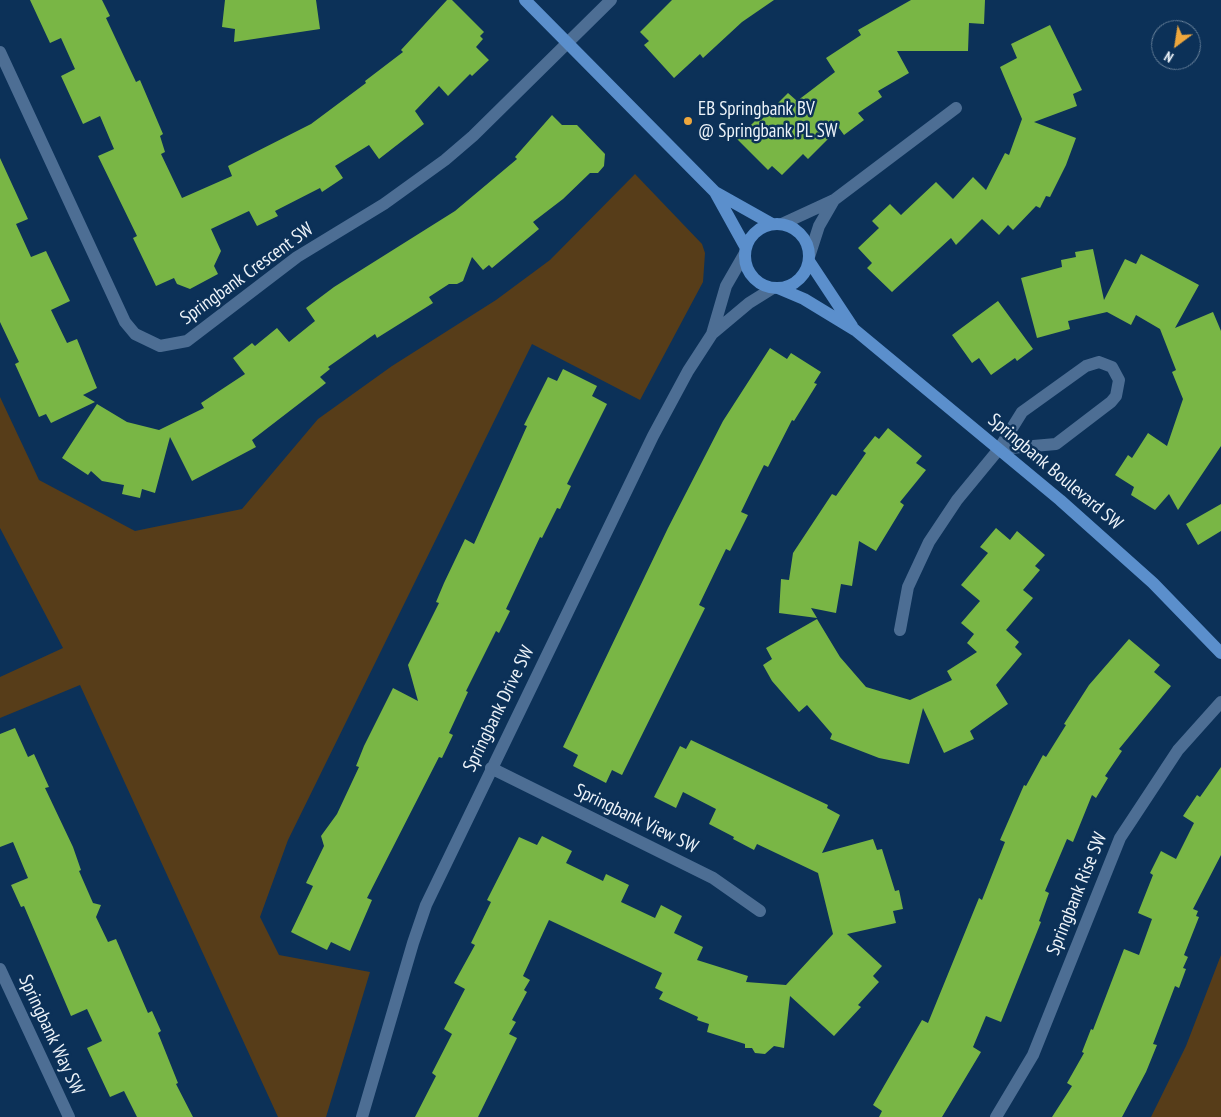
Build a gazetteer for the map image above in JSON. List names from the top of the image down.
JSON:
{
  "streets": {
    "street": [
      "Springbank Crescent SW",
      "Springbank Boulevard SW",
      "Springbank Drive SW",
      "Springbank View SW",
      "Springbank Rise SW",
      "Springbank Way SW"
    ]
  },
  "crossings": [
    ["Springbank Boulevard SW", "Springbank Drive SW"],
    ["Springbank Drive SW", "Springbank View SW"]
  ],
  "places": ["EB Springbank BV @ Springbank PL SW"],
  "north": "bottom left"
}
